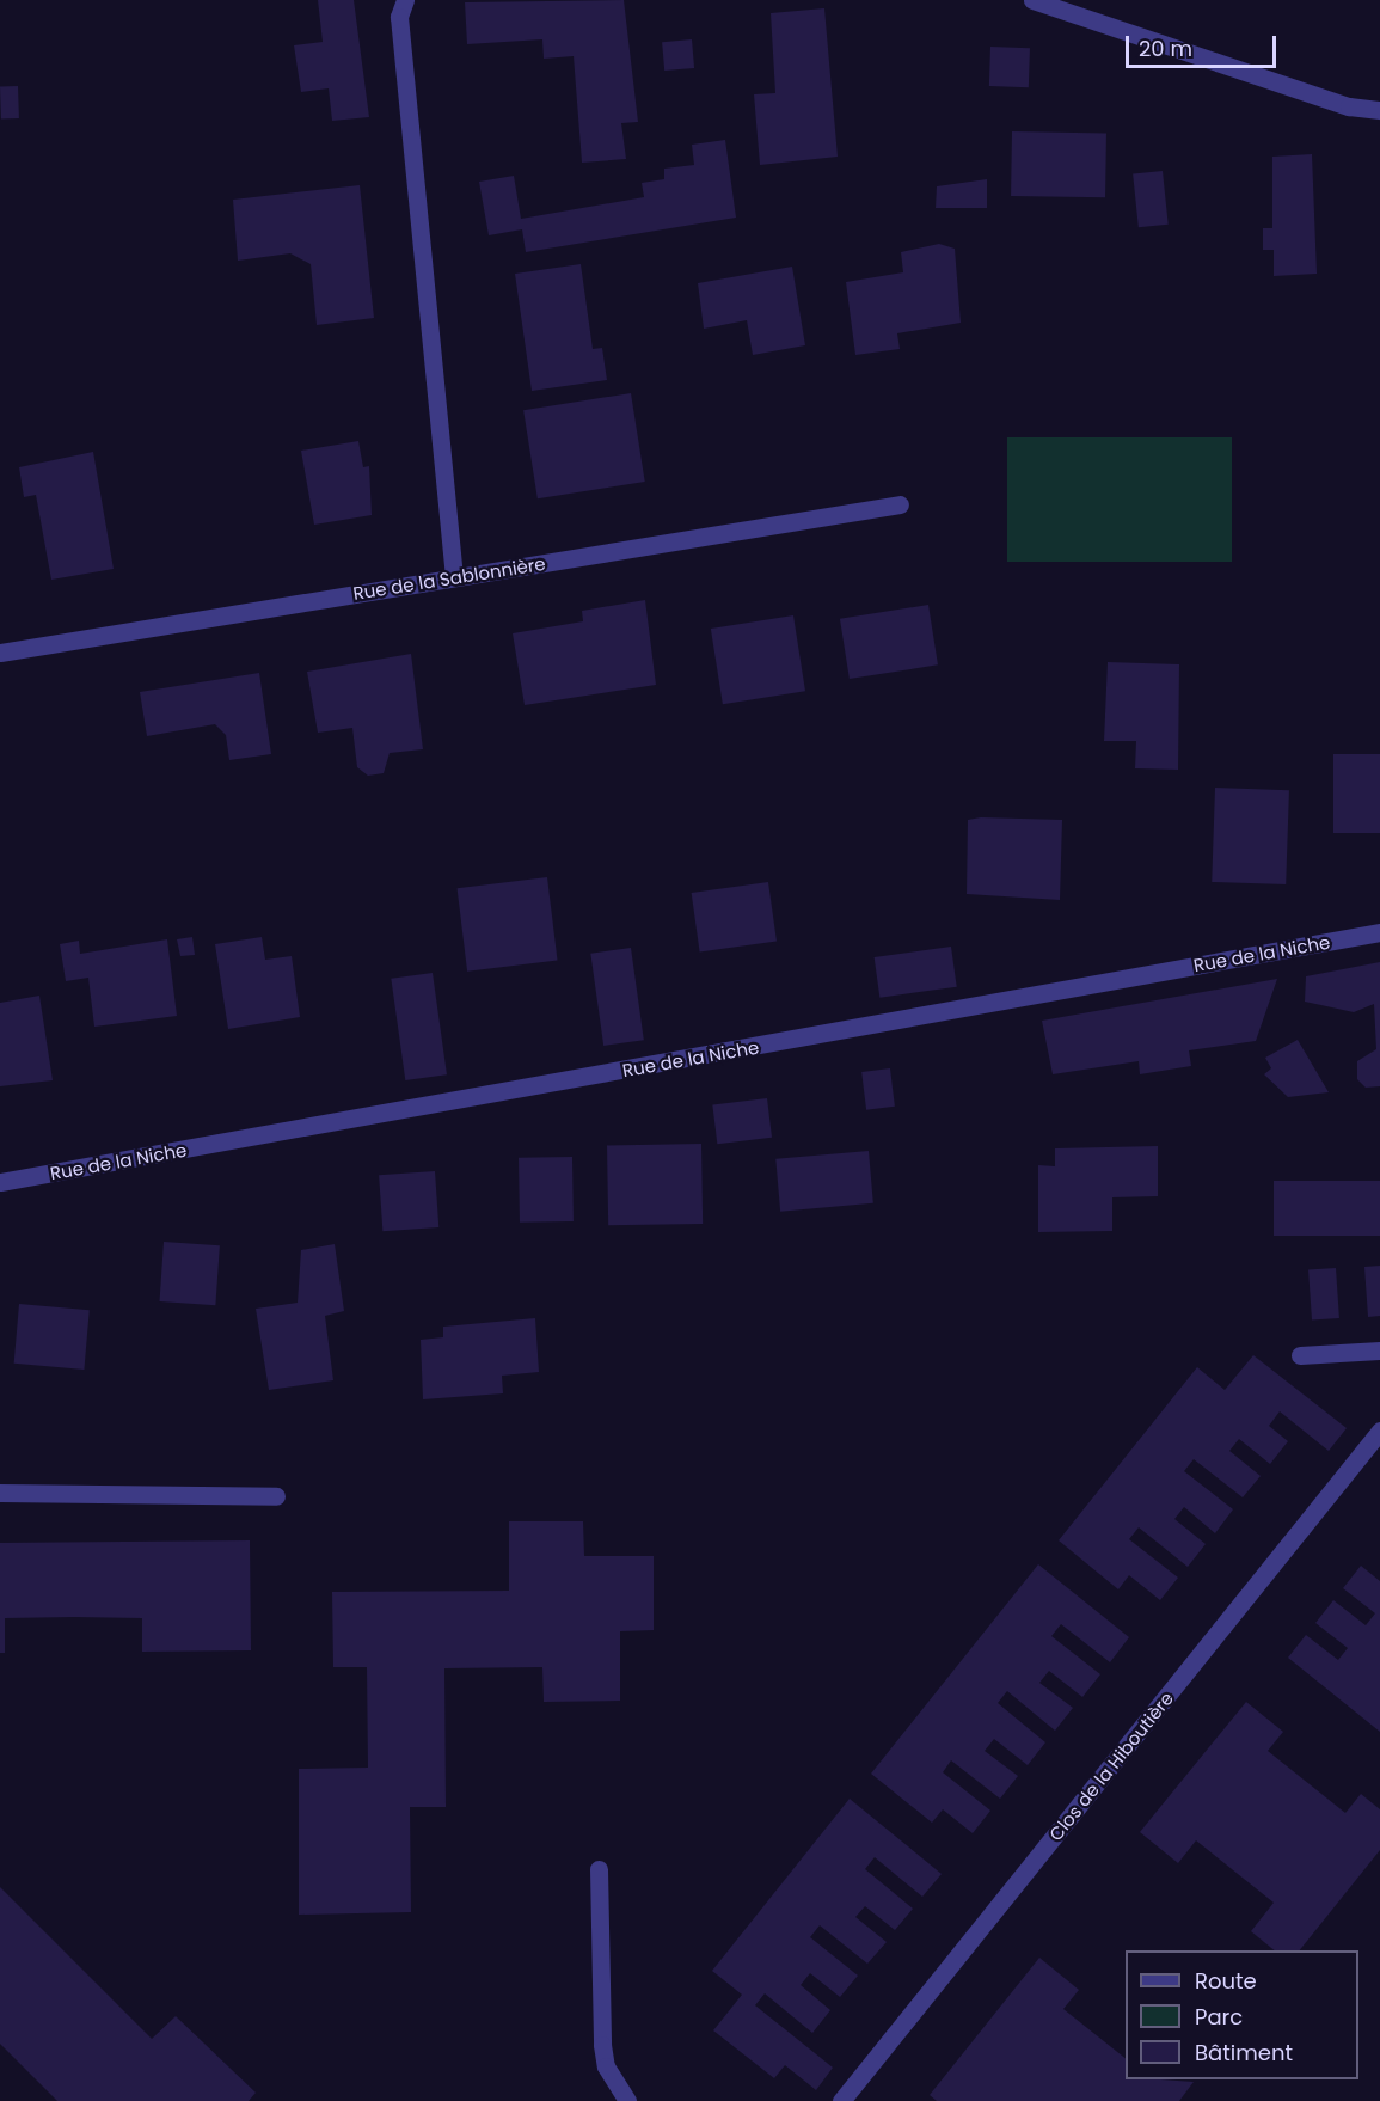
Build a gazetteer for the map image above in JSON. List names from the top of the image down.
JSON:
{
  "streets": {
    "street": ["Rue de la Sablonnière", "Rue de la Niche", "Clos de la Hiboutière"]
  },
  "legend": ["Route", "Parc", "Bâtiment"],
  "scale_bar": "20 m"
}
